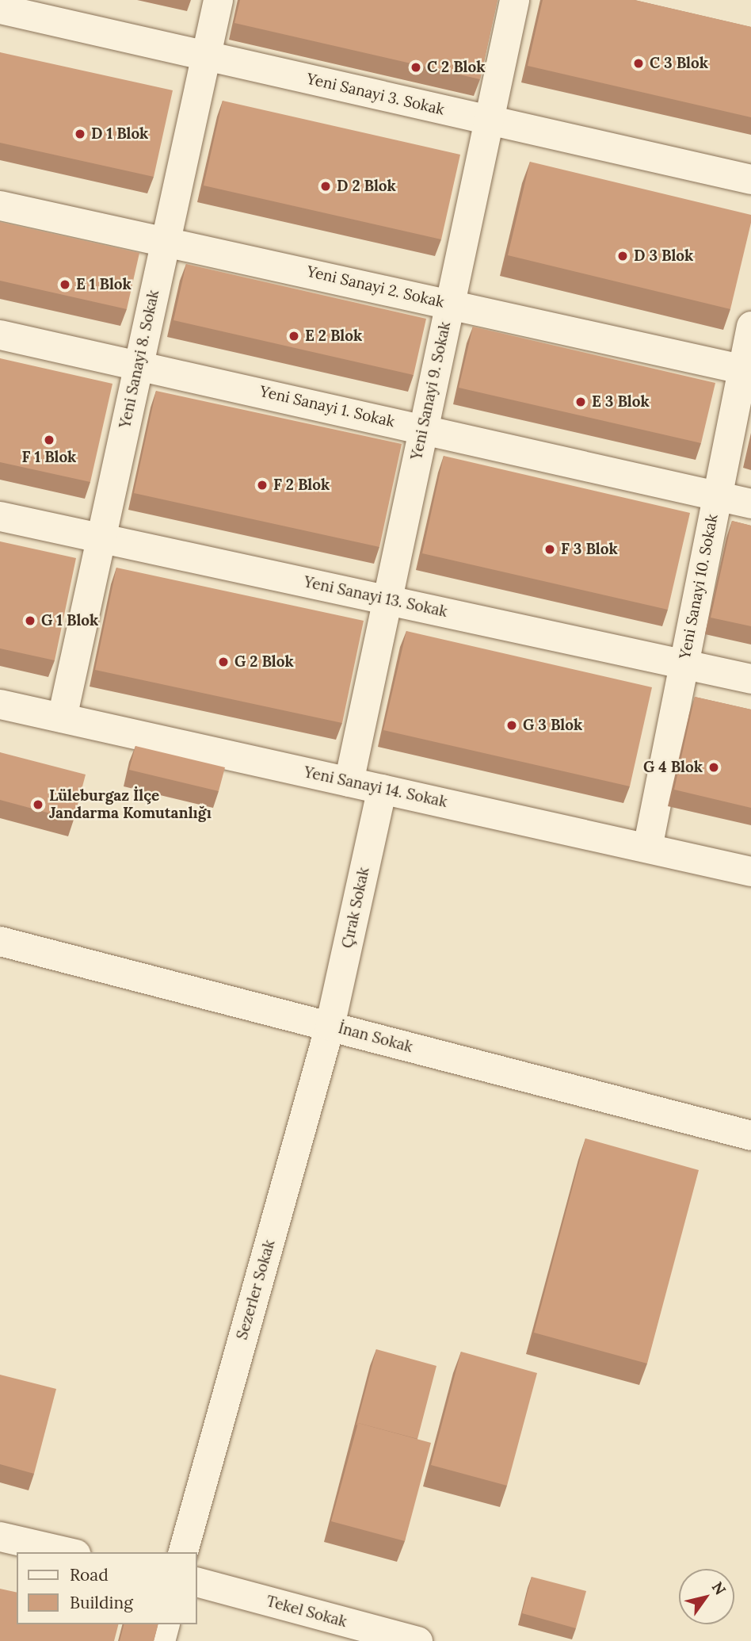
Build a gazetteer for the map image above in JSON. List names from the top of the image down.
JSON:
{
  "streets": {
    "street": [
      "Yeni Sanayi 3. Sokak",
      "Yeni Sanayi 2. Sokak",
      "Yeni Sanayi 8. Sokak",
      "Yeni Sanayi 9. Sokak",
      "Yeni Sanayi 1. Sokak",
      "Yeni Sanayi 10. Sokak",
      "Yeni Sanayi 13. Sokak",
      "Yeni Sanayi 14. Sokak",
      "Çırak Sokak",
      "İnan Sokak",
      "Sezerler Sokak",
      "Tekel Sokak"
    ]
  },
  "crossings": [
    ["Yeni Sanayi 3. Sokak", "Yeni Sanayi 8. Sokak"],
    ["Yeni Sanayi 3. Sokak", "Yeni Sanayi 9. Sokak"],
    ["Yeni Sanayi 2. Sokak", "Yeni Sanayi 8. Sokak"],
    ["Yeni Sanayi 2. Sokak", "Yeni Sanayi 9. Sokak"],
    ["Yeni Sanayi 2. Sokak", "Yeni Sanayi 10. Sokak"],
    ["Yeni Sanayi 8. Sokak", "Yeni Sanayi 1. Sokak"],
    ["Yeni Sanayi 8. Sokak", "Yeni Sanayi 13. Sokak"],
    ["Yeni Sanayi 8. Sokak", "Yeni Sanayi 14. Sokak"],
    ["Yeni Sanayi 9. Sokak", "Yeni Sanayi 1. Sokak"],
    ["Yeni Sanayi 9. Sokak", "Yeni Sanayi 13. Sokak"],
    ["Yeni Sanayi 9. Sokak", "Yeni Sanayi 14. Sokak"],
    ["Yeni Sanayi 1. Sokak", "Yeni Sanayi 10. Sokak"],
    ["Yeni Sanayi 10. Sokak", "Yeni Sanayi 13. Sokak"],
    ["Yeni Sanayi 10. Sokak", "Yeni Sanayi 14. Sokak"],
    ["Yeni Sanayi 14. Sokak", "Çırak Sokak"],
    ["Çırak Sokak", "İnan Sokak"],
    ["Çırak Sokak", "Sezerler Sokak"],
    ["İnan Sokak", "Sezerler Sokak"]
  ],
  "places": [
    "C 3 Blok",
    "C 2 Blok",
    "D 1 Blok",
    "D 2 Blok",
    "D 3 Blok",
    "E 1 Blok",
    "E 2 Blok",
    "E 3 Blok",
    "F 1 Blok",
    "F 2 Blok",
    "F 3 Blok",
    "G 1 Blok",
    "G 2 Blok",
    "G 3 Blok",
    "G 4 Blok",
    "Lüleburgaz İlçe Jandarma Komutanlığı"
  ],
  "legend": ["Road", "Building"],
  "north": "top right"
}
